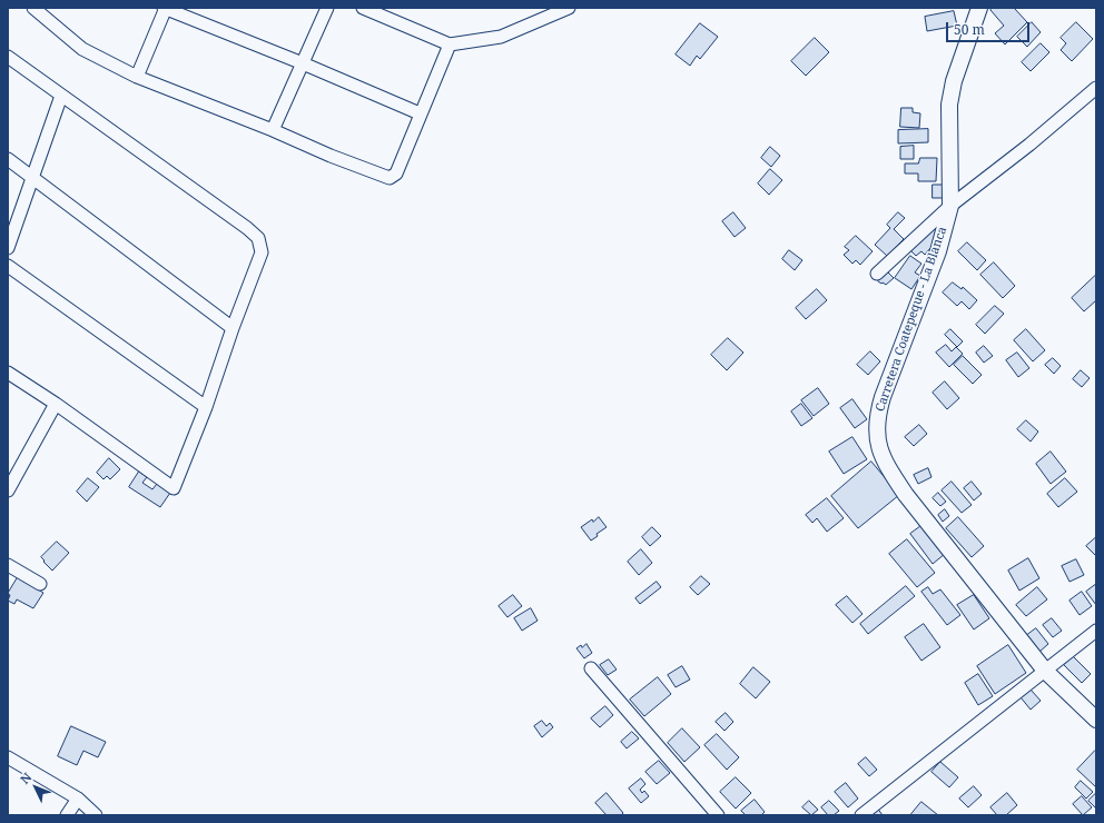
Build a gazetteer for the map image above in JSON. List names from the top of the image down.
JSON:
{
  "streets": {
    "main road": ["Carretera Coatepeque - La Blanca"]
  },
  "scale_bar": "50 m",
  "north": "top left"
}
